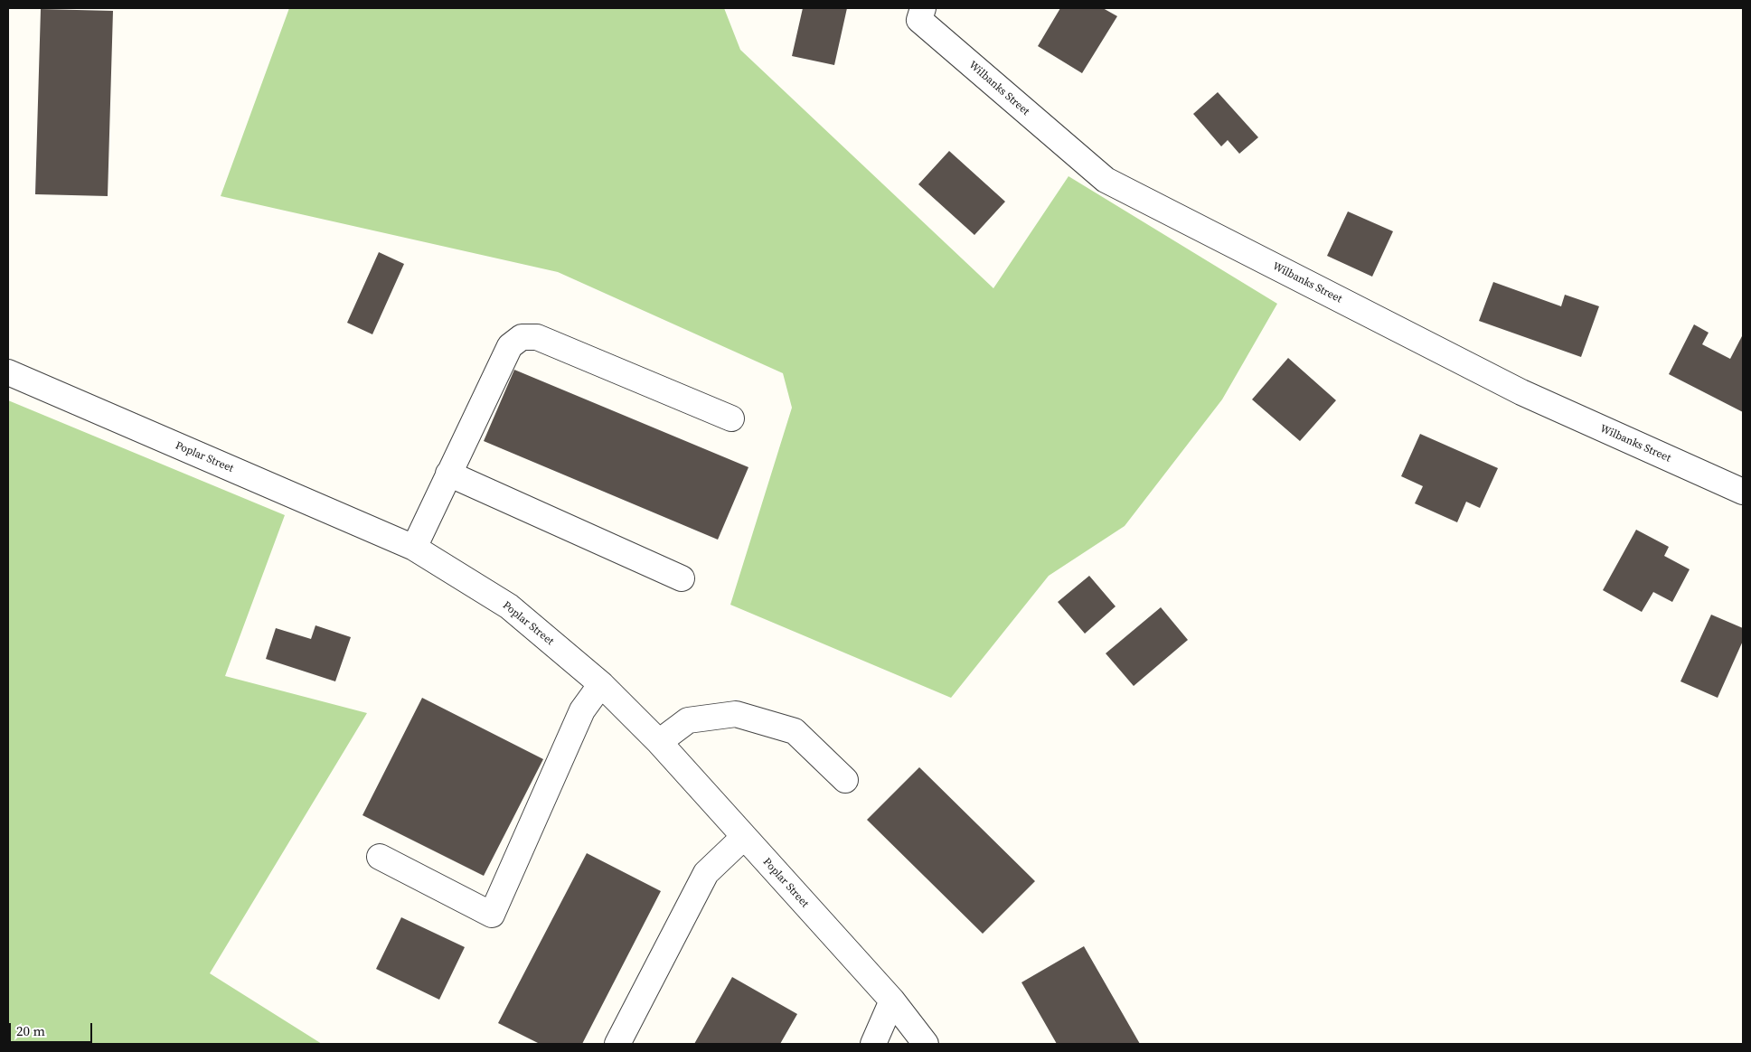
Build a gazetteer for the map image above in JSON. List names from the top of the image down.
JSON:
{
  "streets": {
    "street": ["Wilbanks Street", "Poplar Street"]
  },
  "scale_bar": "20 m"
}
